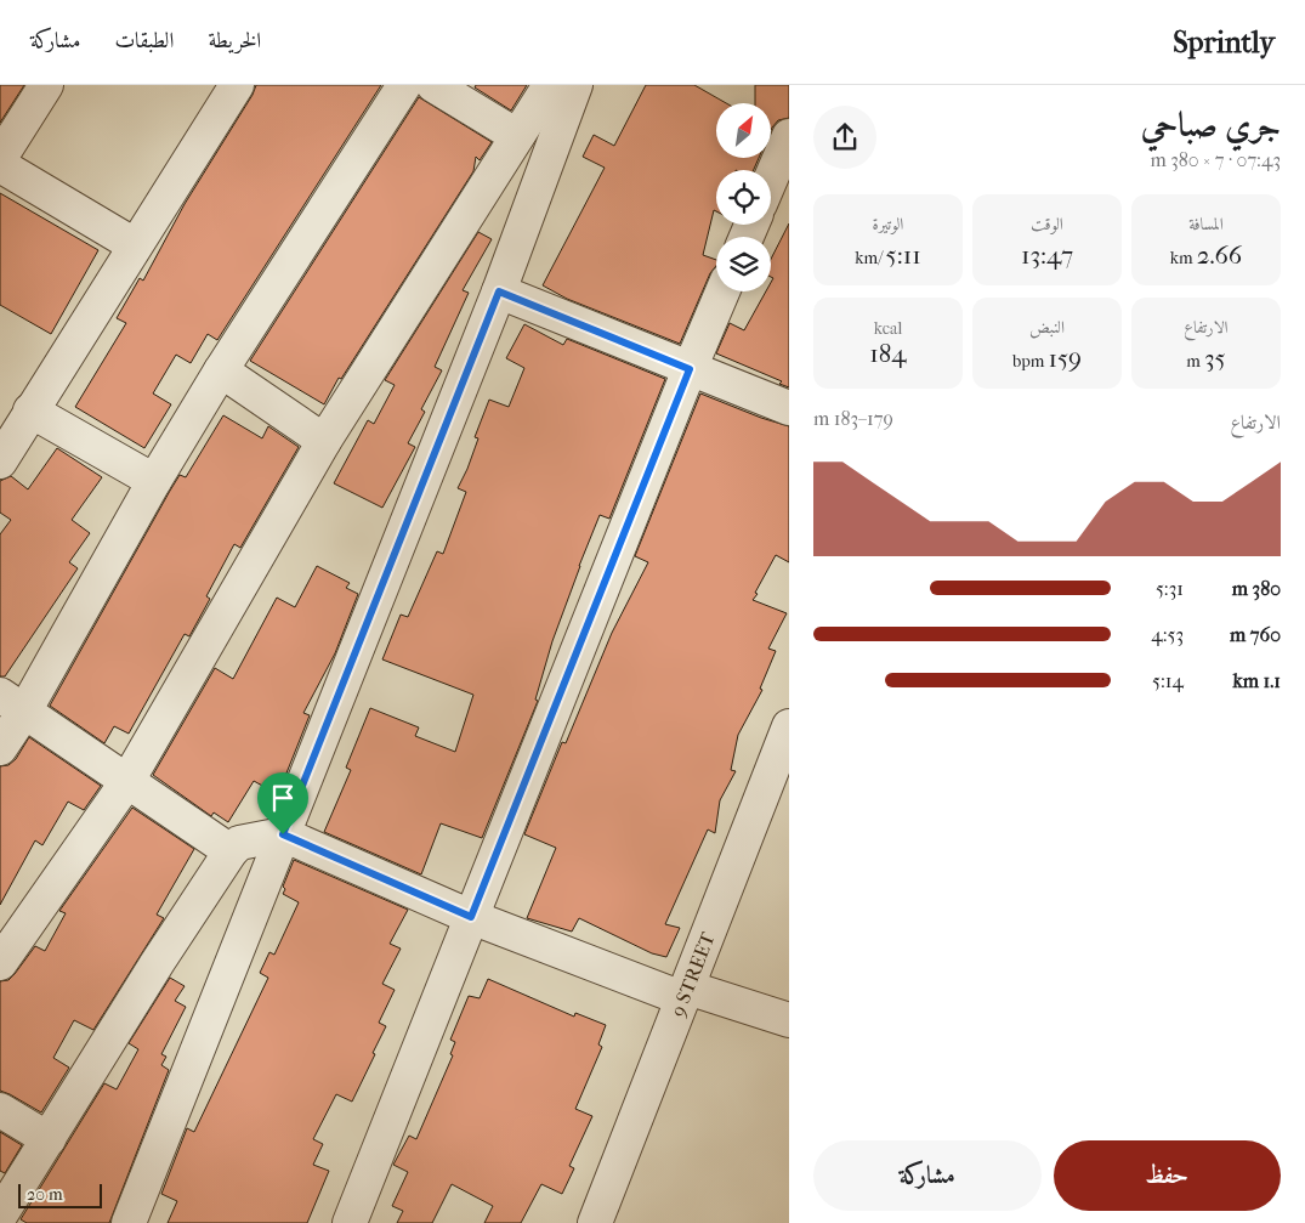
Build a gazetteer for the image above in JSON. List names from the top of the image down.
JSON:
{
  "streets": {
    "street": ["9 STREET"]
  },
  "scale_bar": "20 m",
  "north": "top right",
  "page": {
    "header": "Sprintly",
    "nav": ["الخريطة", "الطبقات", "مشاركة"],
    "heading": ["جري صباحي", "07:43 · 7 × 380 m"],
    "stats": [
      ["المسافة", "2.66 km"],
      ["الوقت", "13:47"],
      ["الوتيرة", "5:11 /km"],
      ["الارتفاع", "35 m"],
      ["النبض", "159 bpm"],
      ["kcal", "184"]
    ],
    "chart": ["الارتفاع", "179–183 m"],
    "list": [
      {
        "name": "380 m",
        "note": "5:31"
      },
      {
        "name": "760 m",
        "note": "4:53"
      },
      {
        "name": "1.1 km",
        "note": "5:14"
      }
    ],
    "buttons": ["حفظ", "مشاركة"],
    "scale": "20 m"
  }
}
